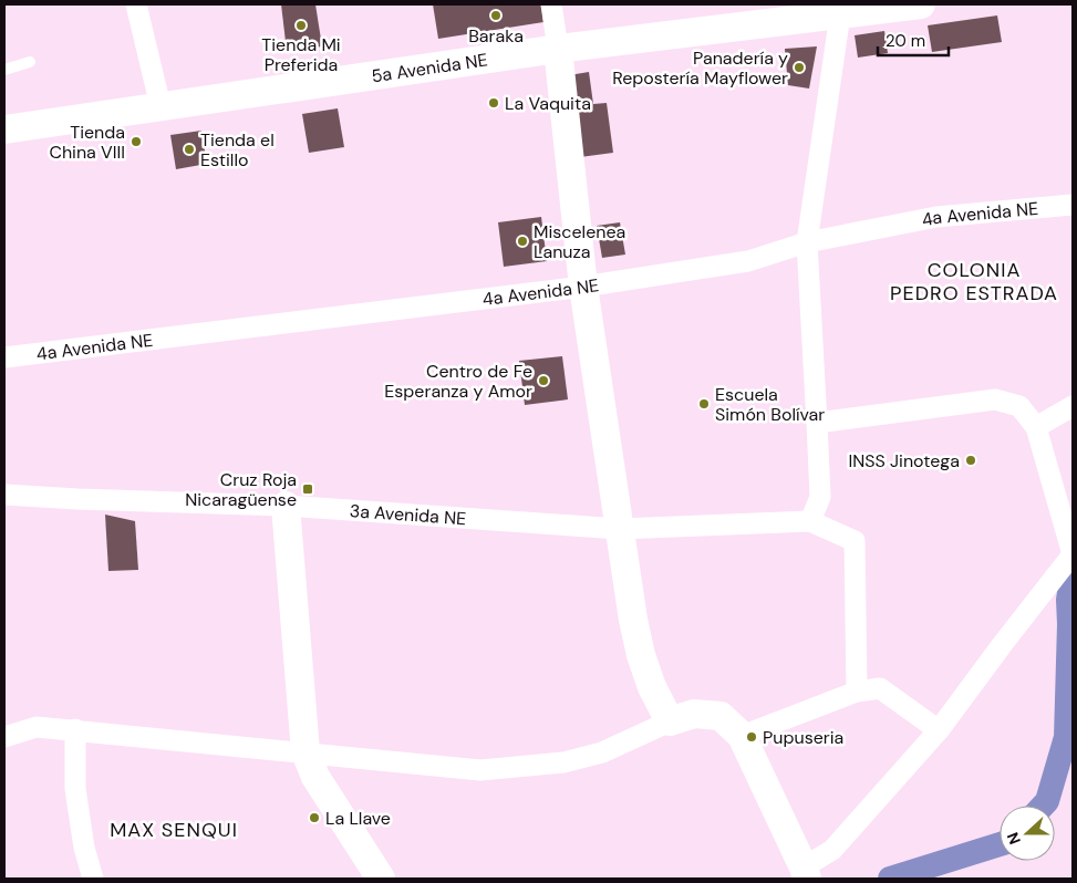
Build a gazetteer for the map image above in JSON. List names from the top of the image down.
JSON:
{
  "streets": {
    "street": ["5a Avenida NE", "4a Avenida NE", "3a Avenida NE"]
  },
  "districts": ["COLONIA PEDRO ESTRADA", "MAX SENQUI"],
  "places": {
    "other": [
      "Baraka",
      "Tienda Mi Preferida",
      "Panadería y Repostería Mayflower",
      "La Vaquita",
      "Tienda China VIII",
      "Tienda el Estillo",
      "Miscelenea Lanuza",
      "Centro de Fe Esperanza y Amor",
      "Escuela Simón Bolívar",
      "INSS Jinotega",
      "Pupuseria",
      "La Llave"
    ],
    "transit": ["Cruz Roja Nicaragüense"]
  },
  "scale_bar": "20 m",
  "north": "left"
}
